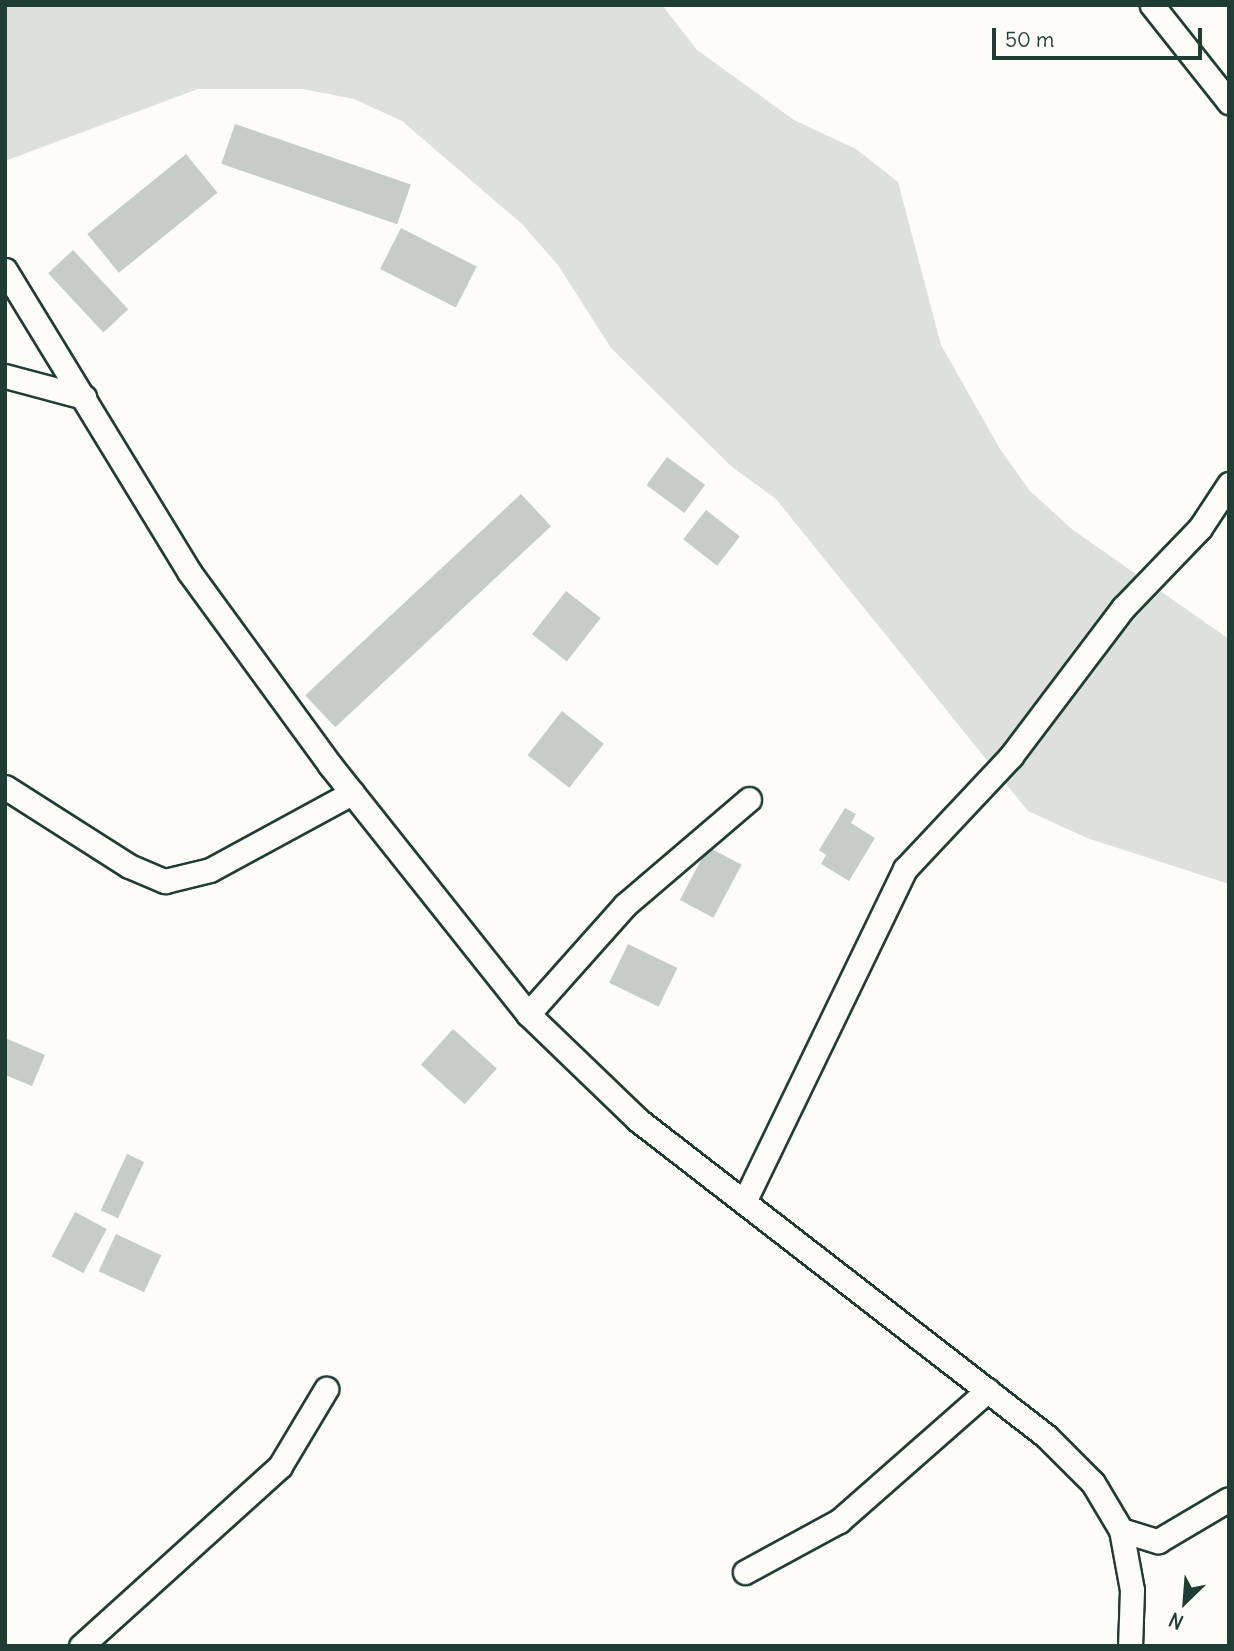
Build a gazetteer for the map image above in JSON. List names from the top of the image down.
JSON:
{
  "scale_bar": "50 m",
  "north": "bottom left"
}
